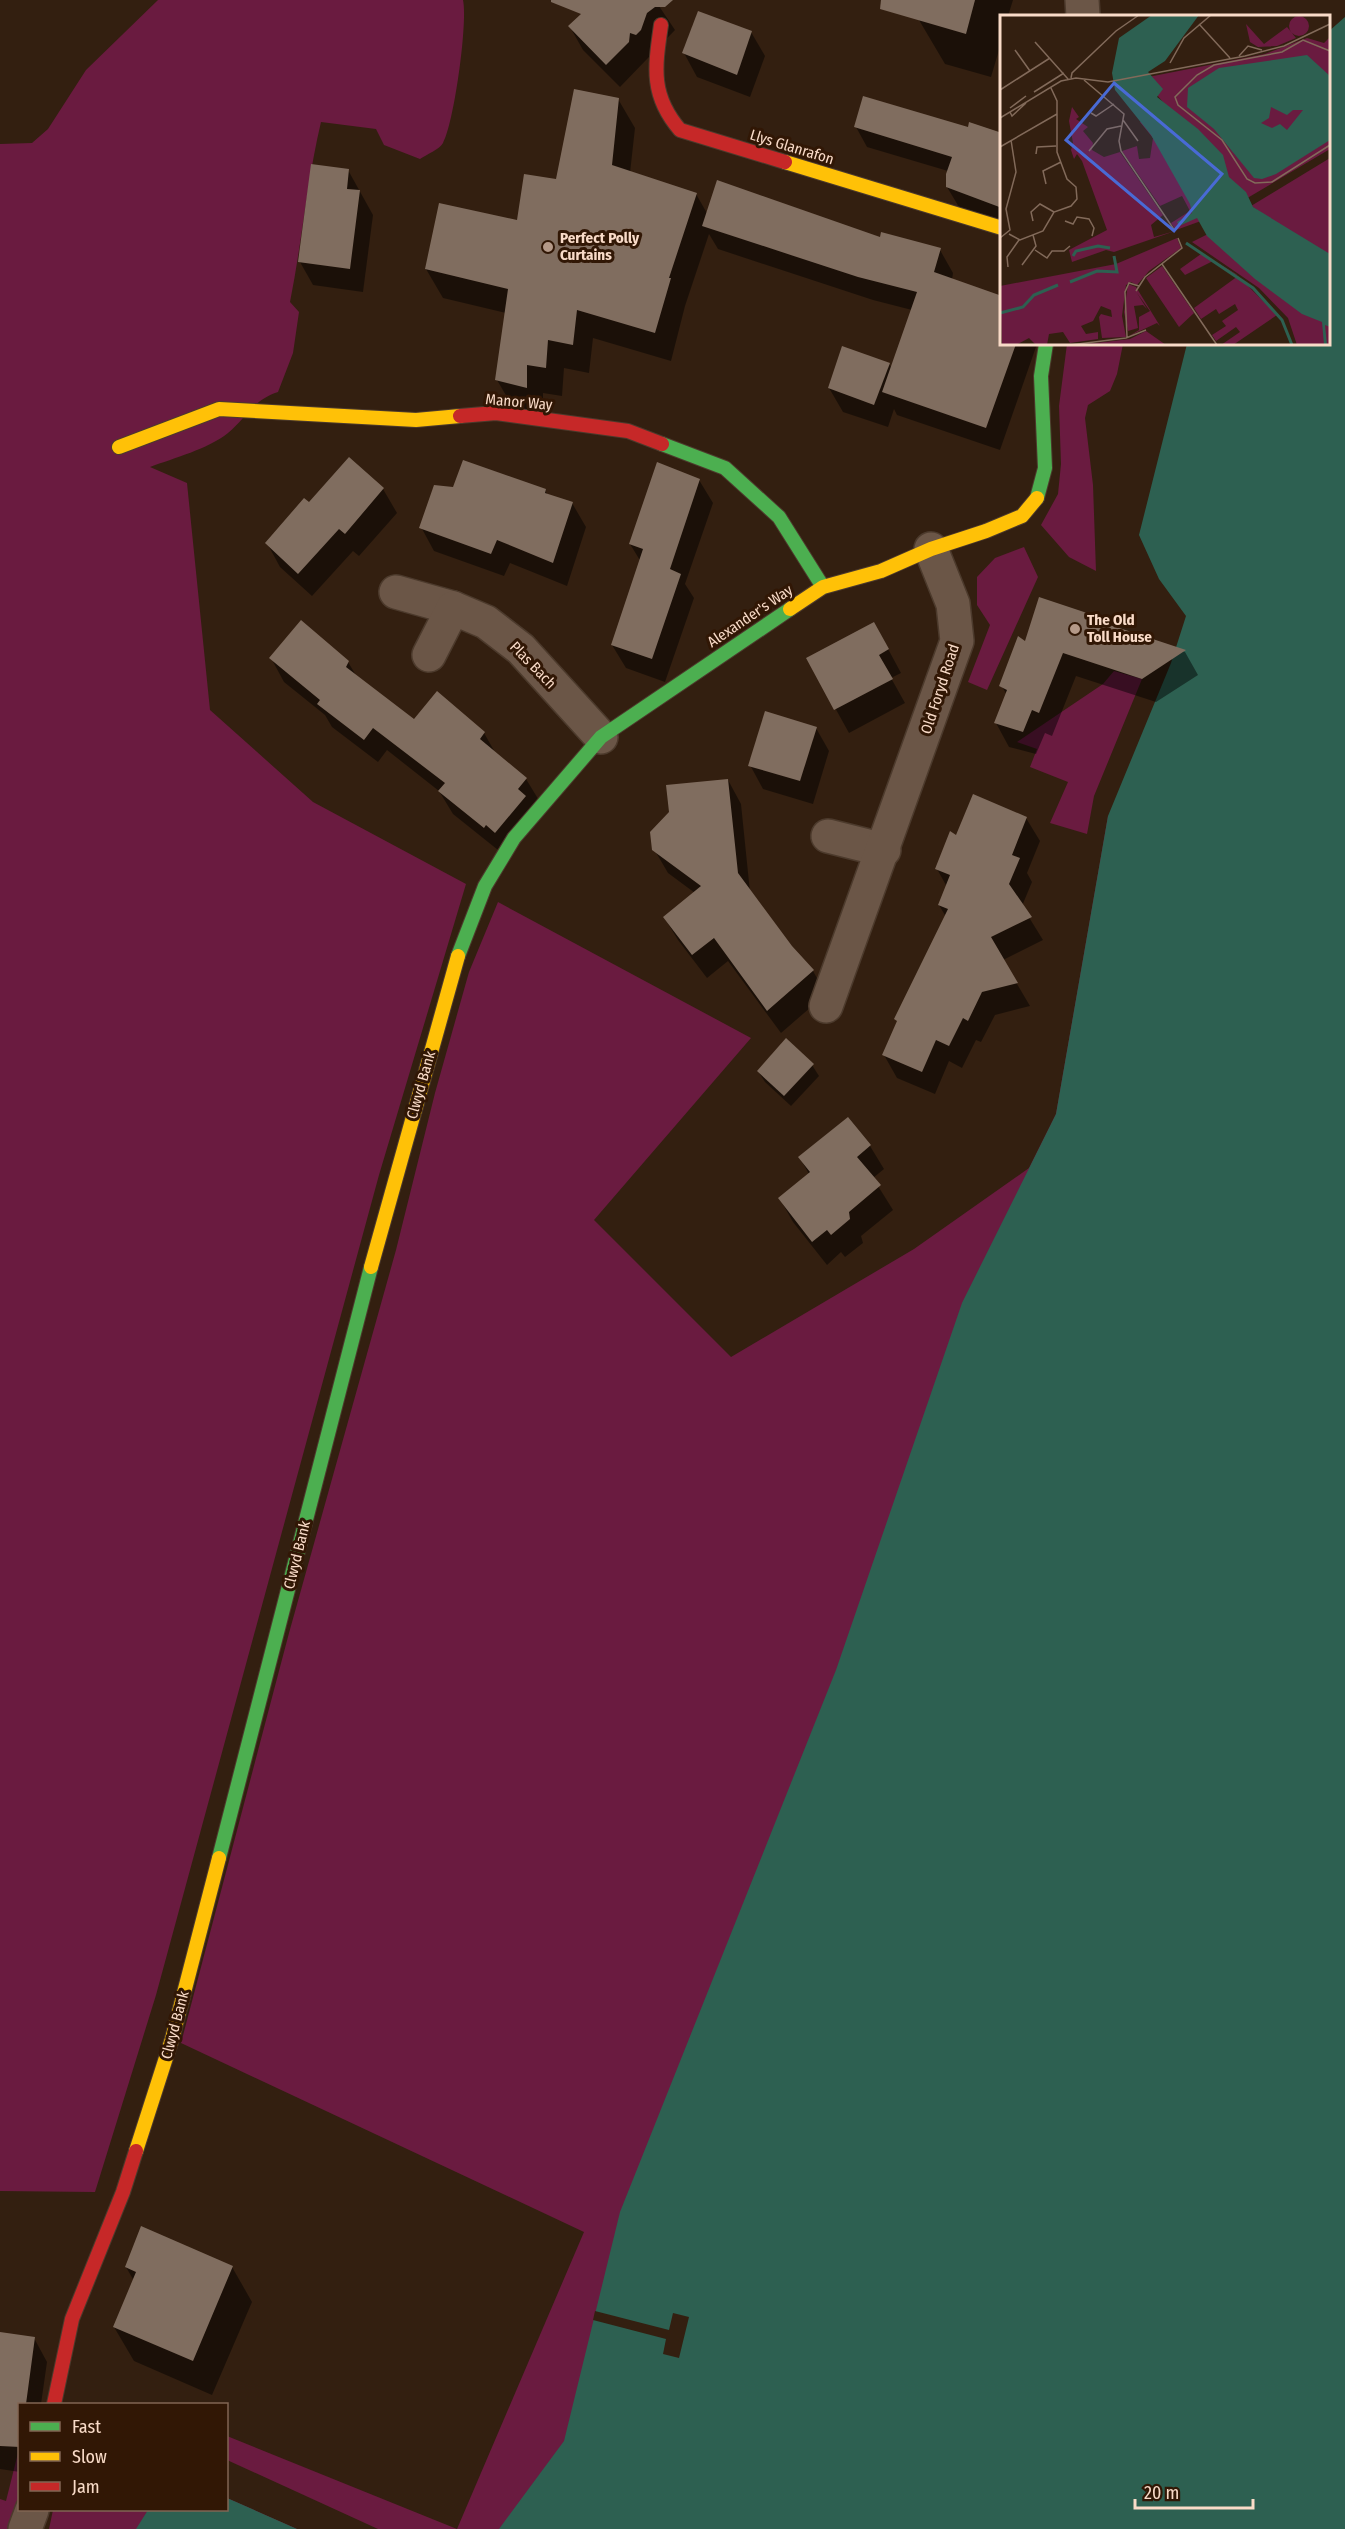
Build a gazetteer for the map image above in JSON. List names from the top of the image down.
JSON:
{
  "streets": {
    "street": [
      "Llys Glanrafon",
      "Manor Way",
      "Alexander's Way",
      "Plas Bach",
      "Old Foryd Road",
      "Clwyd Bank"
    ]
  },
  "crossings": [
    ["Manor Way", "Alexander's Way"],
    ["Alexander's Way", "Plas Bach"],
    ["Alexander's Way", "Old Foryd Road"],
    ["Alexander's Way", "Clwyd Bank"],
    ["Plas Bach", "Clwyd Bank"]
  ],
  "places": ["Perfect Polly Curtains", "The Old Toll House"],
  "legend": ["Fast", "Slow", "Jam"],
  "scale_bar": "20 m"
}
